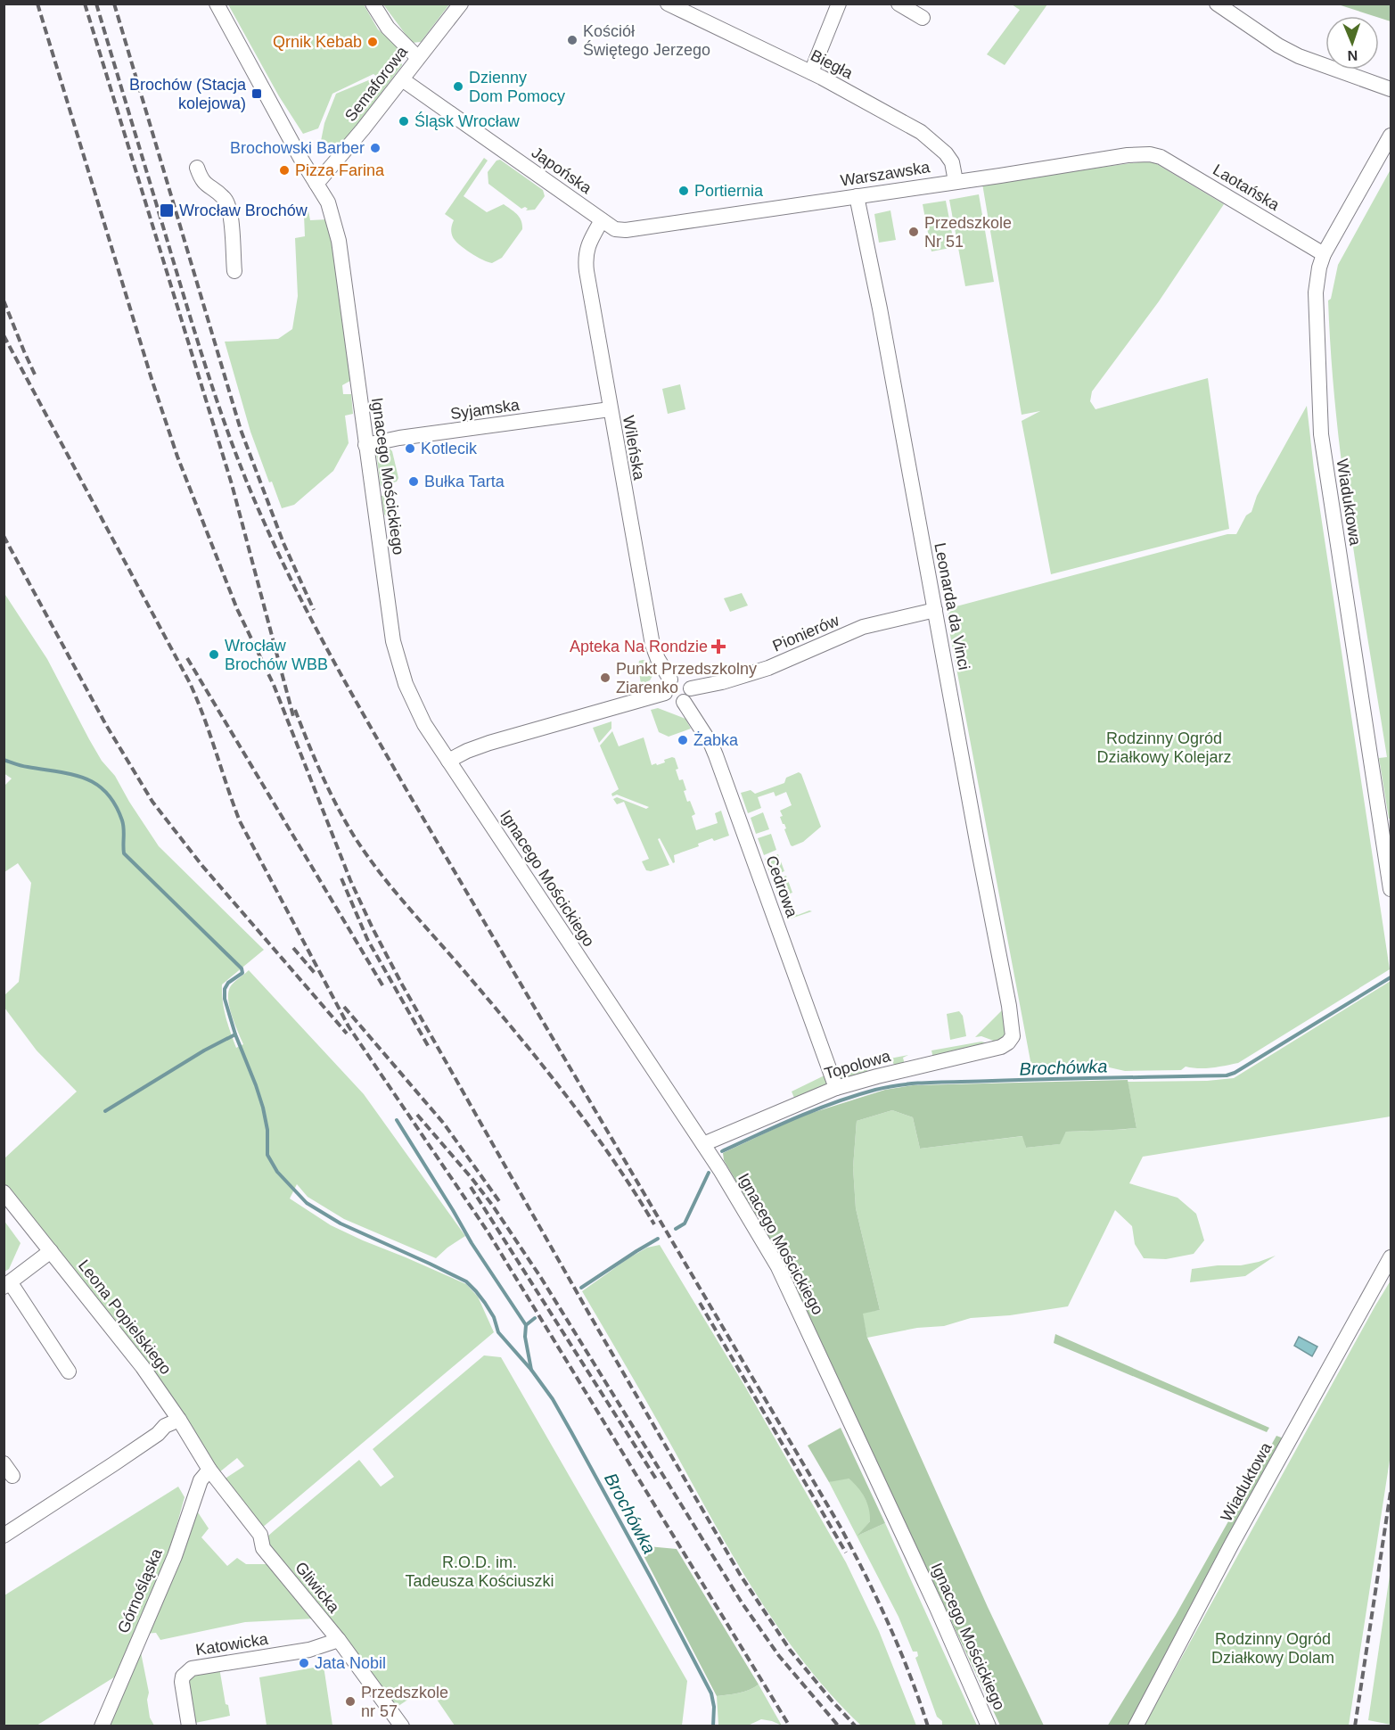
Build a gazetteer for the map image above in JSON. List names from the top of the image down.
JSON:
{
  "streets": {
    "street": [
      "Biegła",
      "Semaforowa",
      "Japońska",
      "Warszawska",
      "Laotańska",
      "Syjamska",
      "Wileńska",
      "Ignacego Mościckiego",
      "Wiaduktowa",
      "Leonarda da Vinci",
      "Pionierów",
      "Cedrowa",
      "Topolowa",
      "Leona Popielskiego",
      "Gliwicka",
      "Górnośląska",
      "Katowicka"
    ]
  },
  "crossings": [
    ["Biegła", "Warszawska"],
    ["Semaforowa", "Japońska"],
    ["Semaforowa", "Ignacego Mościckiego"],
    ["Japońska", "Warszawska"],
    ["Japońska", "Wileńska"],
    ["Warszawska", "Laotańska"],
    ["Warszawska", "Leonarda da Vinci"],
    ["Laotańska", "Wiaduktowa"],
    ["Syjamska", "Wileńska"],
    ["Syjamska", "Ignacego Mościckiego"],
    ["Wileńska", "Pionierów"],
    ["Wileńska", "Cedrowa"],
    ["Ignacego Mościckiego", "Topolowa"],
    ["Leonarda da Vinci", "Pionierów"],
    ["Leonarda da Vinci", "Topolowa"],
    ["Pionierów", "Cedrowa"],
    ["Cedrowa", "Topolowa"],
    ["Leona Popielskiego", "Gliwicka"],
    ["Leona Popielskiego", "Górnośląska"],
    ["Gliwicka", "Górnośląska"],
    ["Gliwicka", "Katowicka"]
  ],
  "water": ["Brochówka"],
  "parks": ["Rodzinny Ogród Działkowy Kolejarz", "R.O.D. im. Tadeusza Kościuszki", "Rodzinny Ogród Działkowy Dolam"],
  "places": {
    "other": [
      "Kościół Świętego Jerzego",
      "Qrnik Kebab",
      "Dzienny Dom Pomocy",
      "Śląsk Wrocław",
      "Brochowski Barber",
      "Pizza Farina",
      "Portiernia",
      "Przedszkole Nr 51",
      "Kotlecik",
      "Bułka Tarta",
      "Wrocław Brochów WBB",
      "Punkt Przedszkolny Ziarenko",
      "Żabka",
      "Jata Nobil",
      "Przedszkole nr 57"
    ],
    "transit": ["Brochów (Stacja kolejowa)", "Wrocław Brochów"],
    "health": ["Apteka Na Rondzie"]
  },
  "north": "bottom"
}
